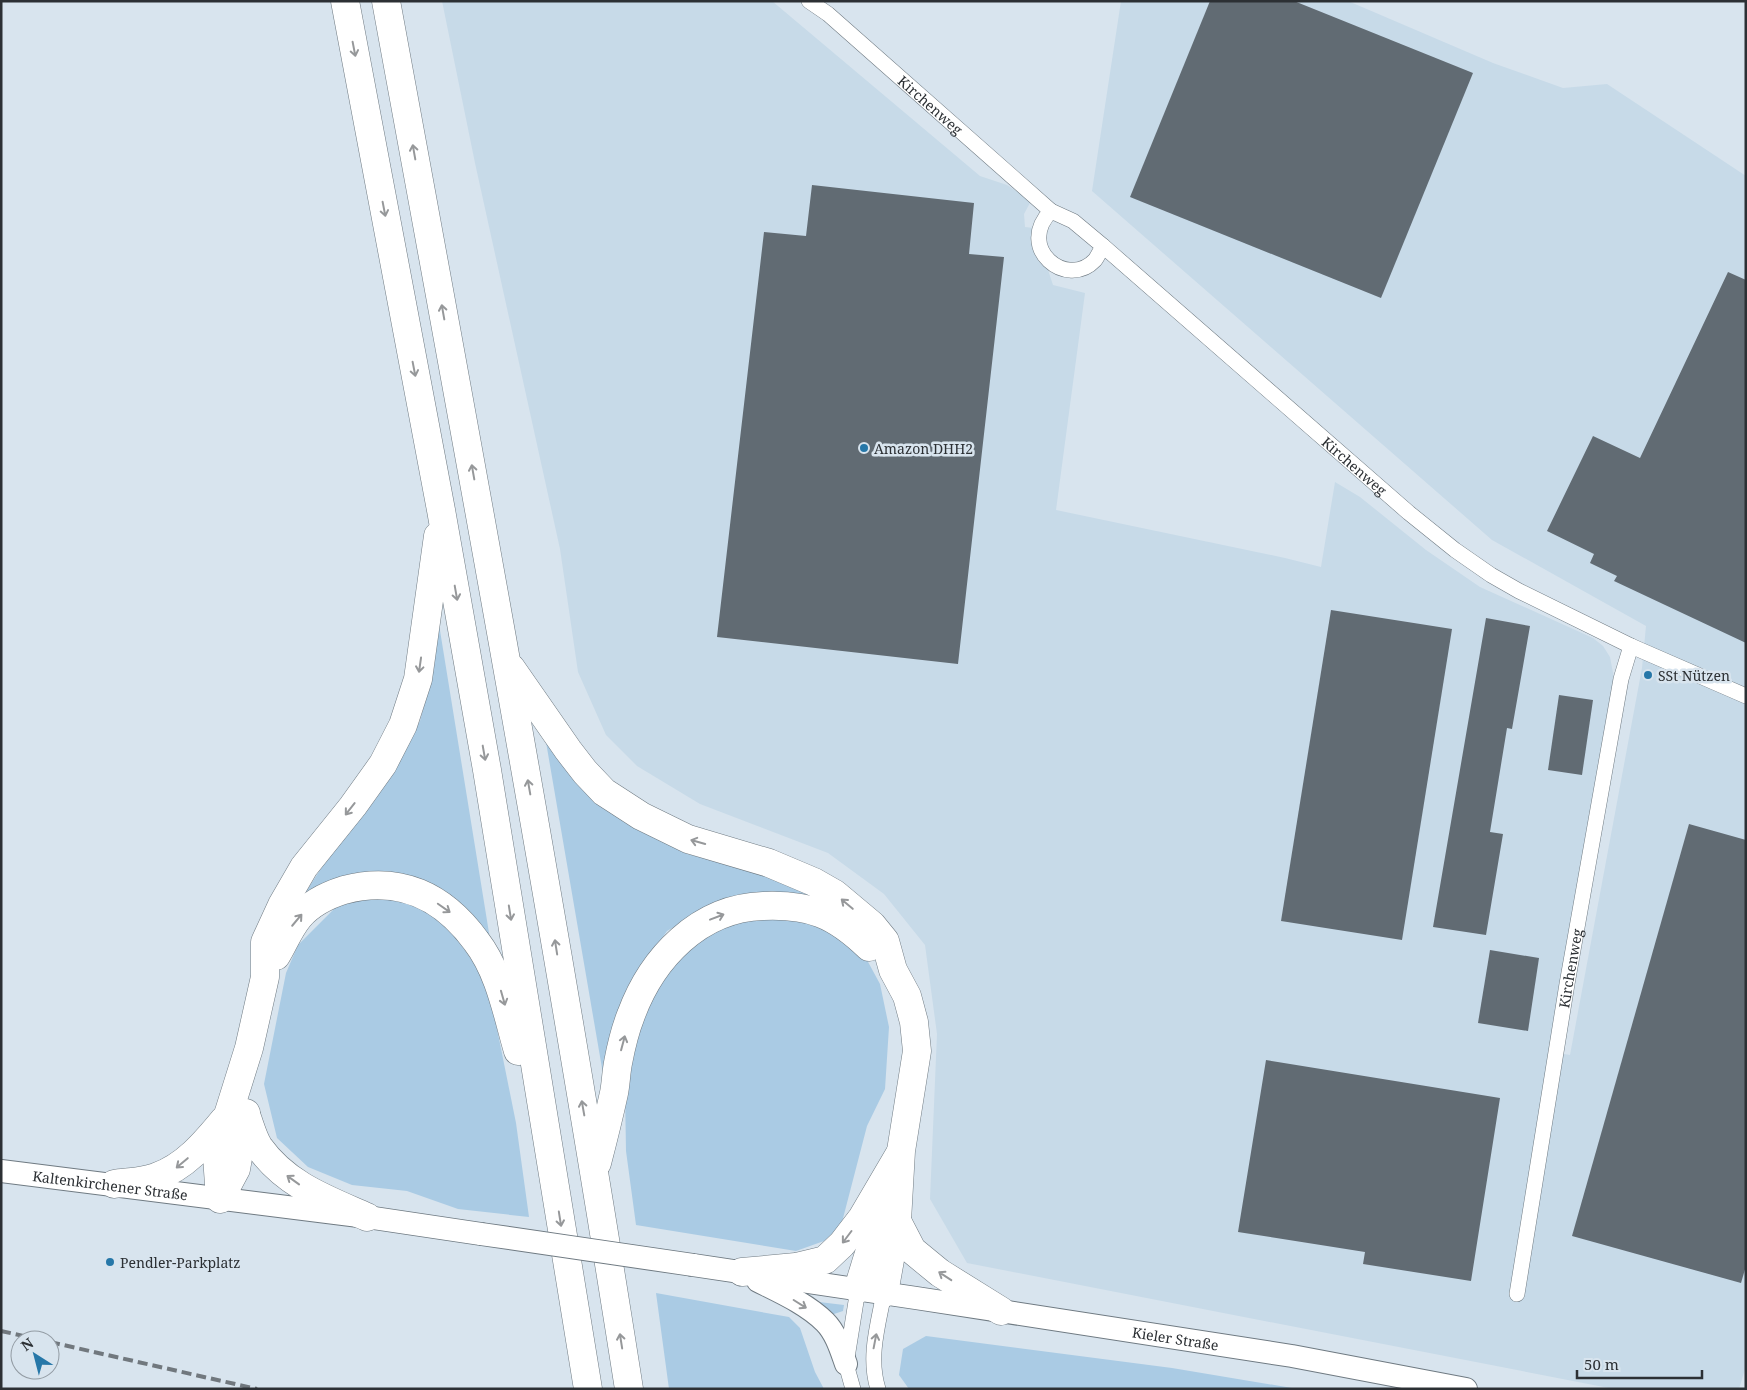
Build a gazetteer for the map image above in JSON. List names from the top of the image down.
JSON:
{
  "streets": {
    "main road": ["Kaltenkirchener Straße", "Kieler Straße"],
    "street": ["Kirchenweg"]
  },
  "crossings": [
    ["Kaltenkirchener Straße", "Kieler Straße"]
  ],
  "places": ["Amazon DHH2", "SSt Nützen", "Pendler-Parkplatz"],
  "scale_bar": "50 m",
  "north": "top left"
}
